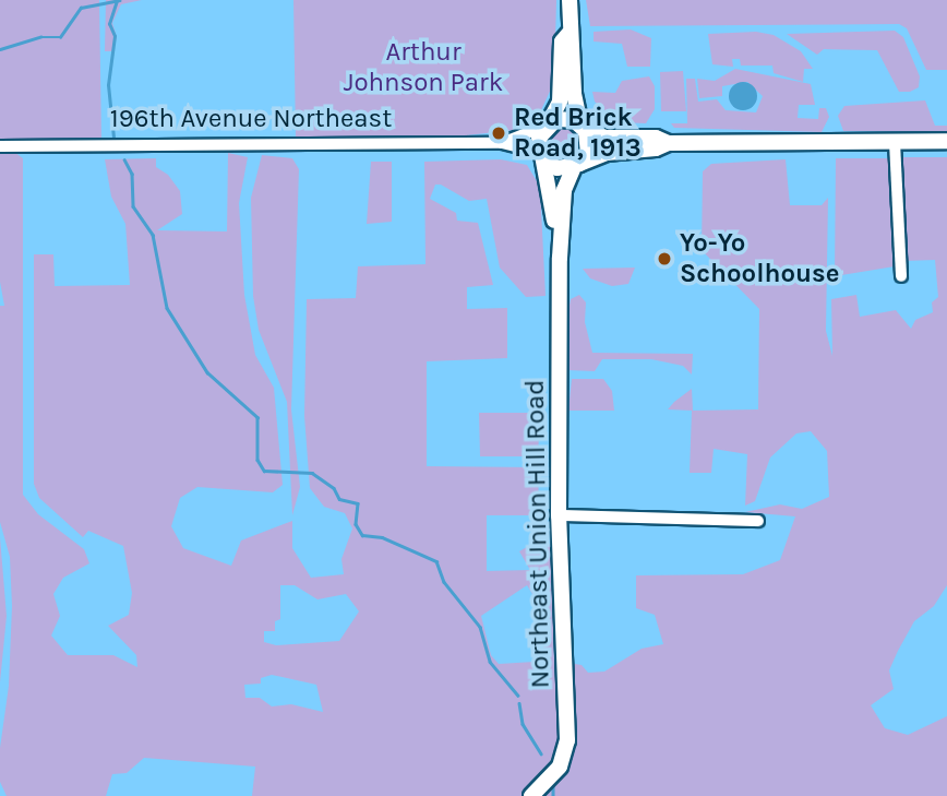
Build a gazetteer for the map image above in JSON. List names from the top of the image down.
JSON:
{
  "streets": {
    "street": ["196th Avenue Northeast", "Northeast Union Hill Road"]
  },
  "crossings": [
    ["196th Avenue Northeast", "Northeast Union Hill Road"]
  ],
  "parks": ["Arthur Johnson Park"],
  "places": ["Red Brick Road, 1913", "Yo-Yo Schoolhouse"]
}
